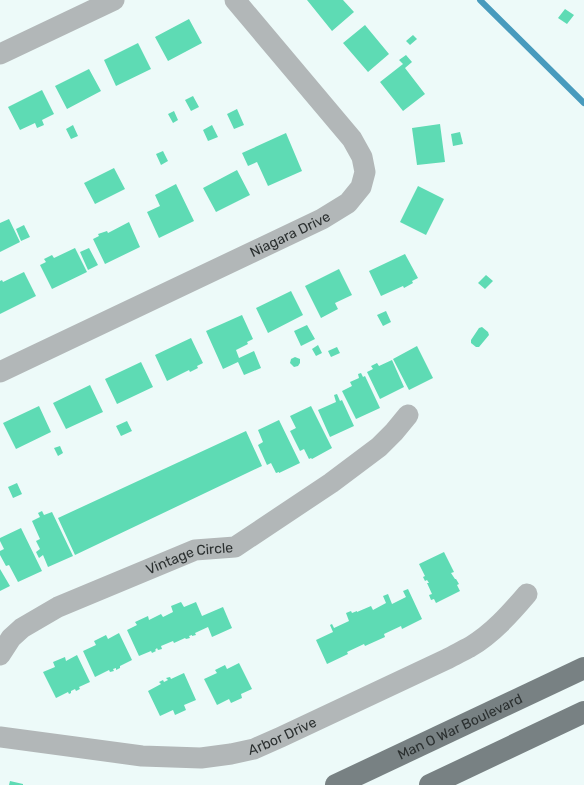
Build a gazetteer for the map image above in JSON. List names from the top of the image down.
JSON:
{
  "streets": {
    "main road": ["Man O War Boulevard"],
    "street": ["Niagara Drive", "Vintage Circle", "Arbor Drive"]
  }
}
